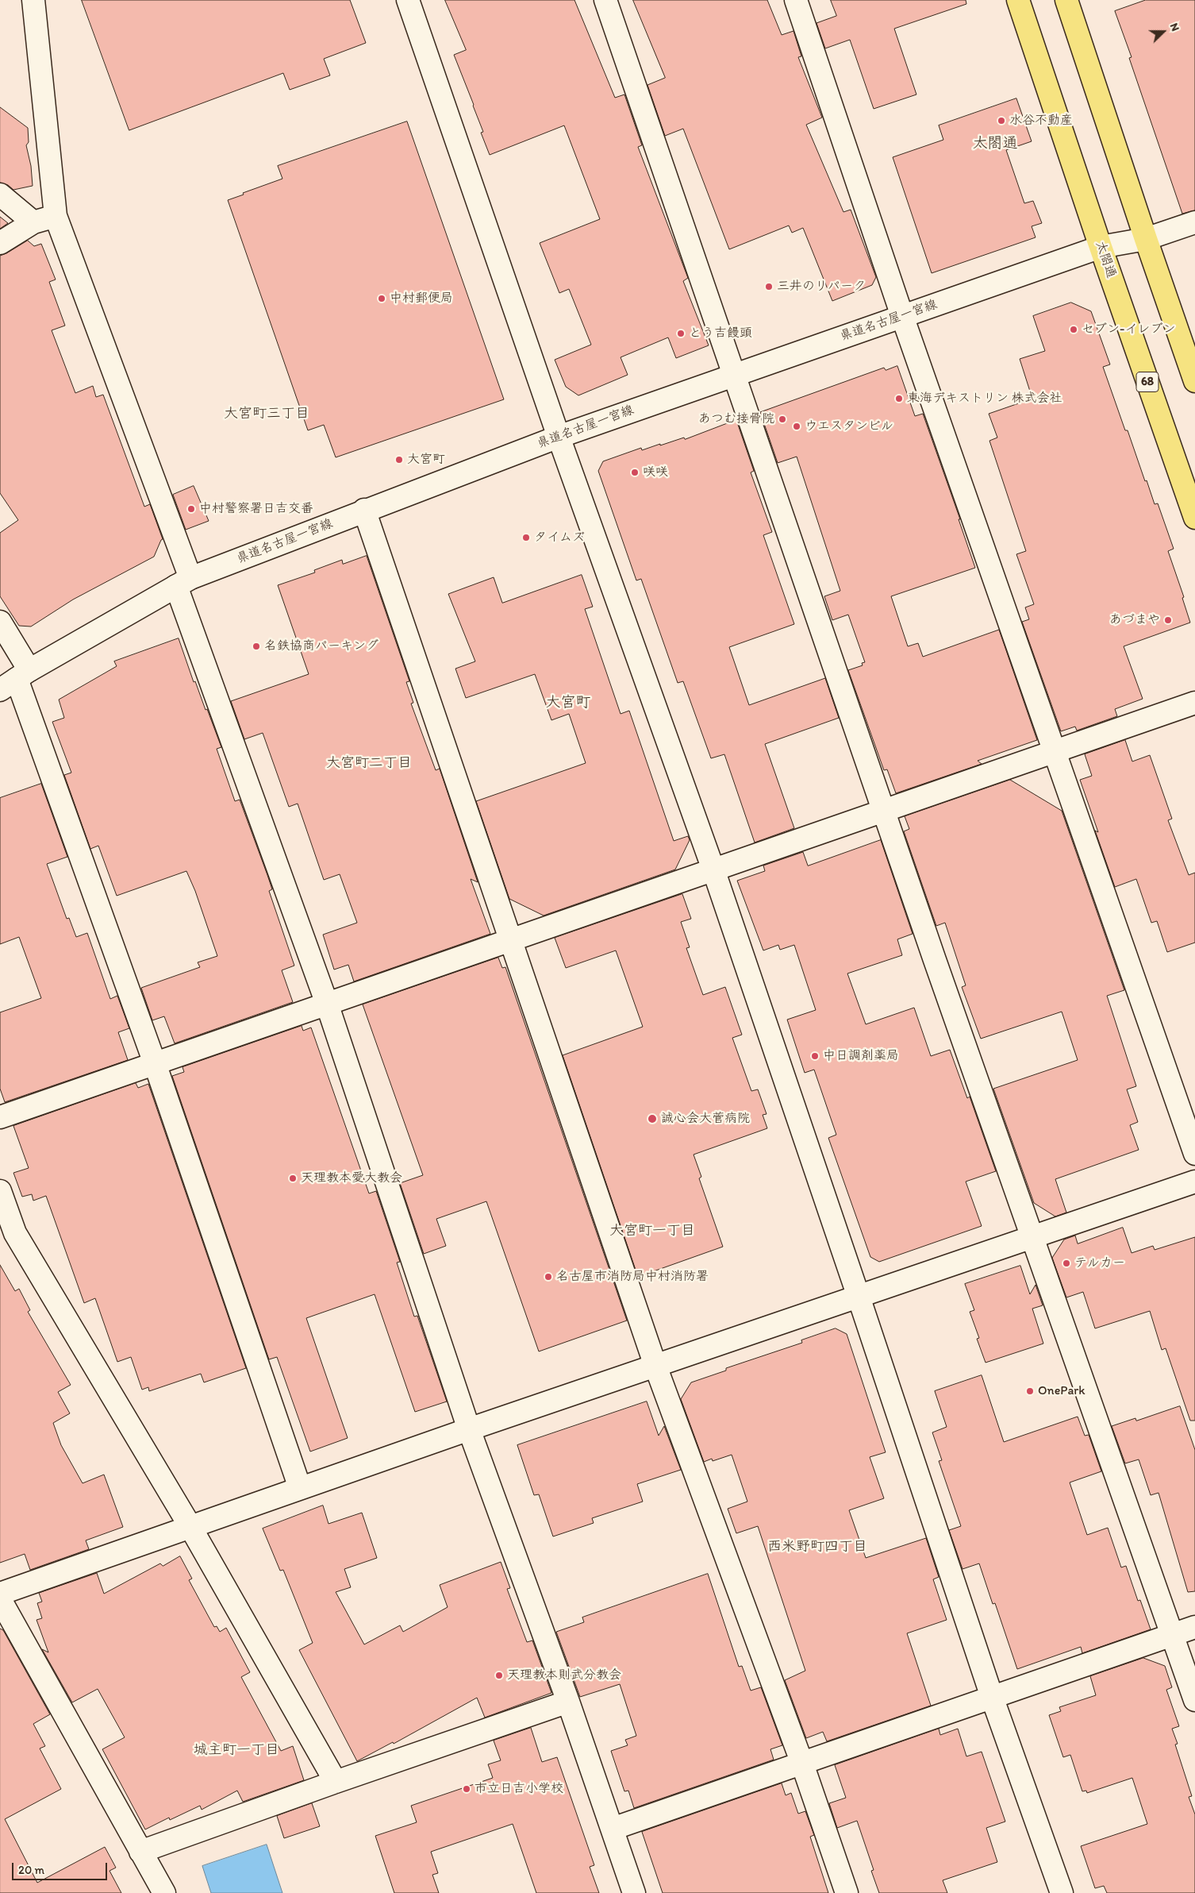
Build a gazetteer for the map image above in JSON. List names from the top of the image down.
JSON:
{
  "streets": {
    "main road": ["太閤通", "68"],
    "street": ["県道名古屋一宮線"]
  },
  "crossings": [
    ["太閤通", "県道名古屋一宮線"]
  ],
  "districts": [
    "太閤通",
    "大宮町三丁目",
    "大宮町",
    "大宮町二丁目",
    "大宮町一丁目",
    "西米野町四丁目",
    "城主町一丁目"
  ],
  "places": [
    "水谷不動産",
    "三井のリパーク",
    "中村郵便局",
    "セブン-イレブン",
    "とう吉饅頭",
    "東海デキストリン 株式会社",
    "あつむ接骨院",
    "ウエスタンビル",
    "大宮町",
    "咲咲",
    "中村警察署日吉交番",
    "タイムズ",
    "あづまや",
    "名鉄協商パーキング",
    "中日調剤薬局",
    "誠心会大菅病院",
    "天理教本愛大教会",
    "テルカー",
    "名古屋市消防局中村消防署",
    "OnePark",
    "天理教本則武分教会",
    "市立日吉小学校"
  ],
  "scale_bar": "20 m",
  "north": "right"
}
